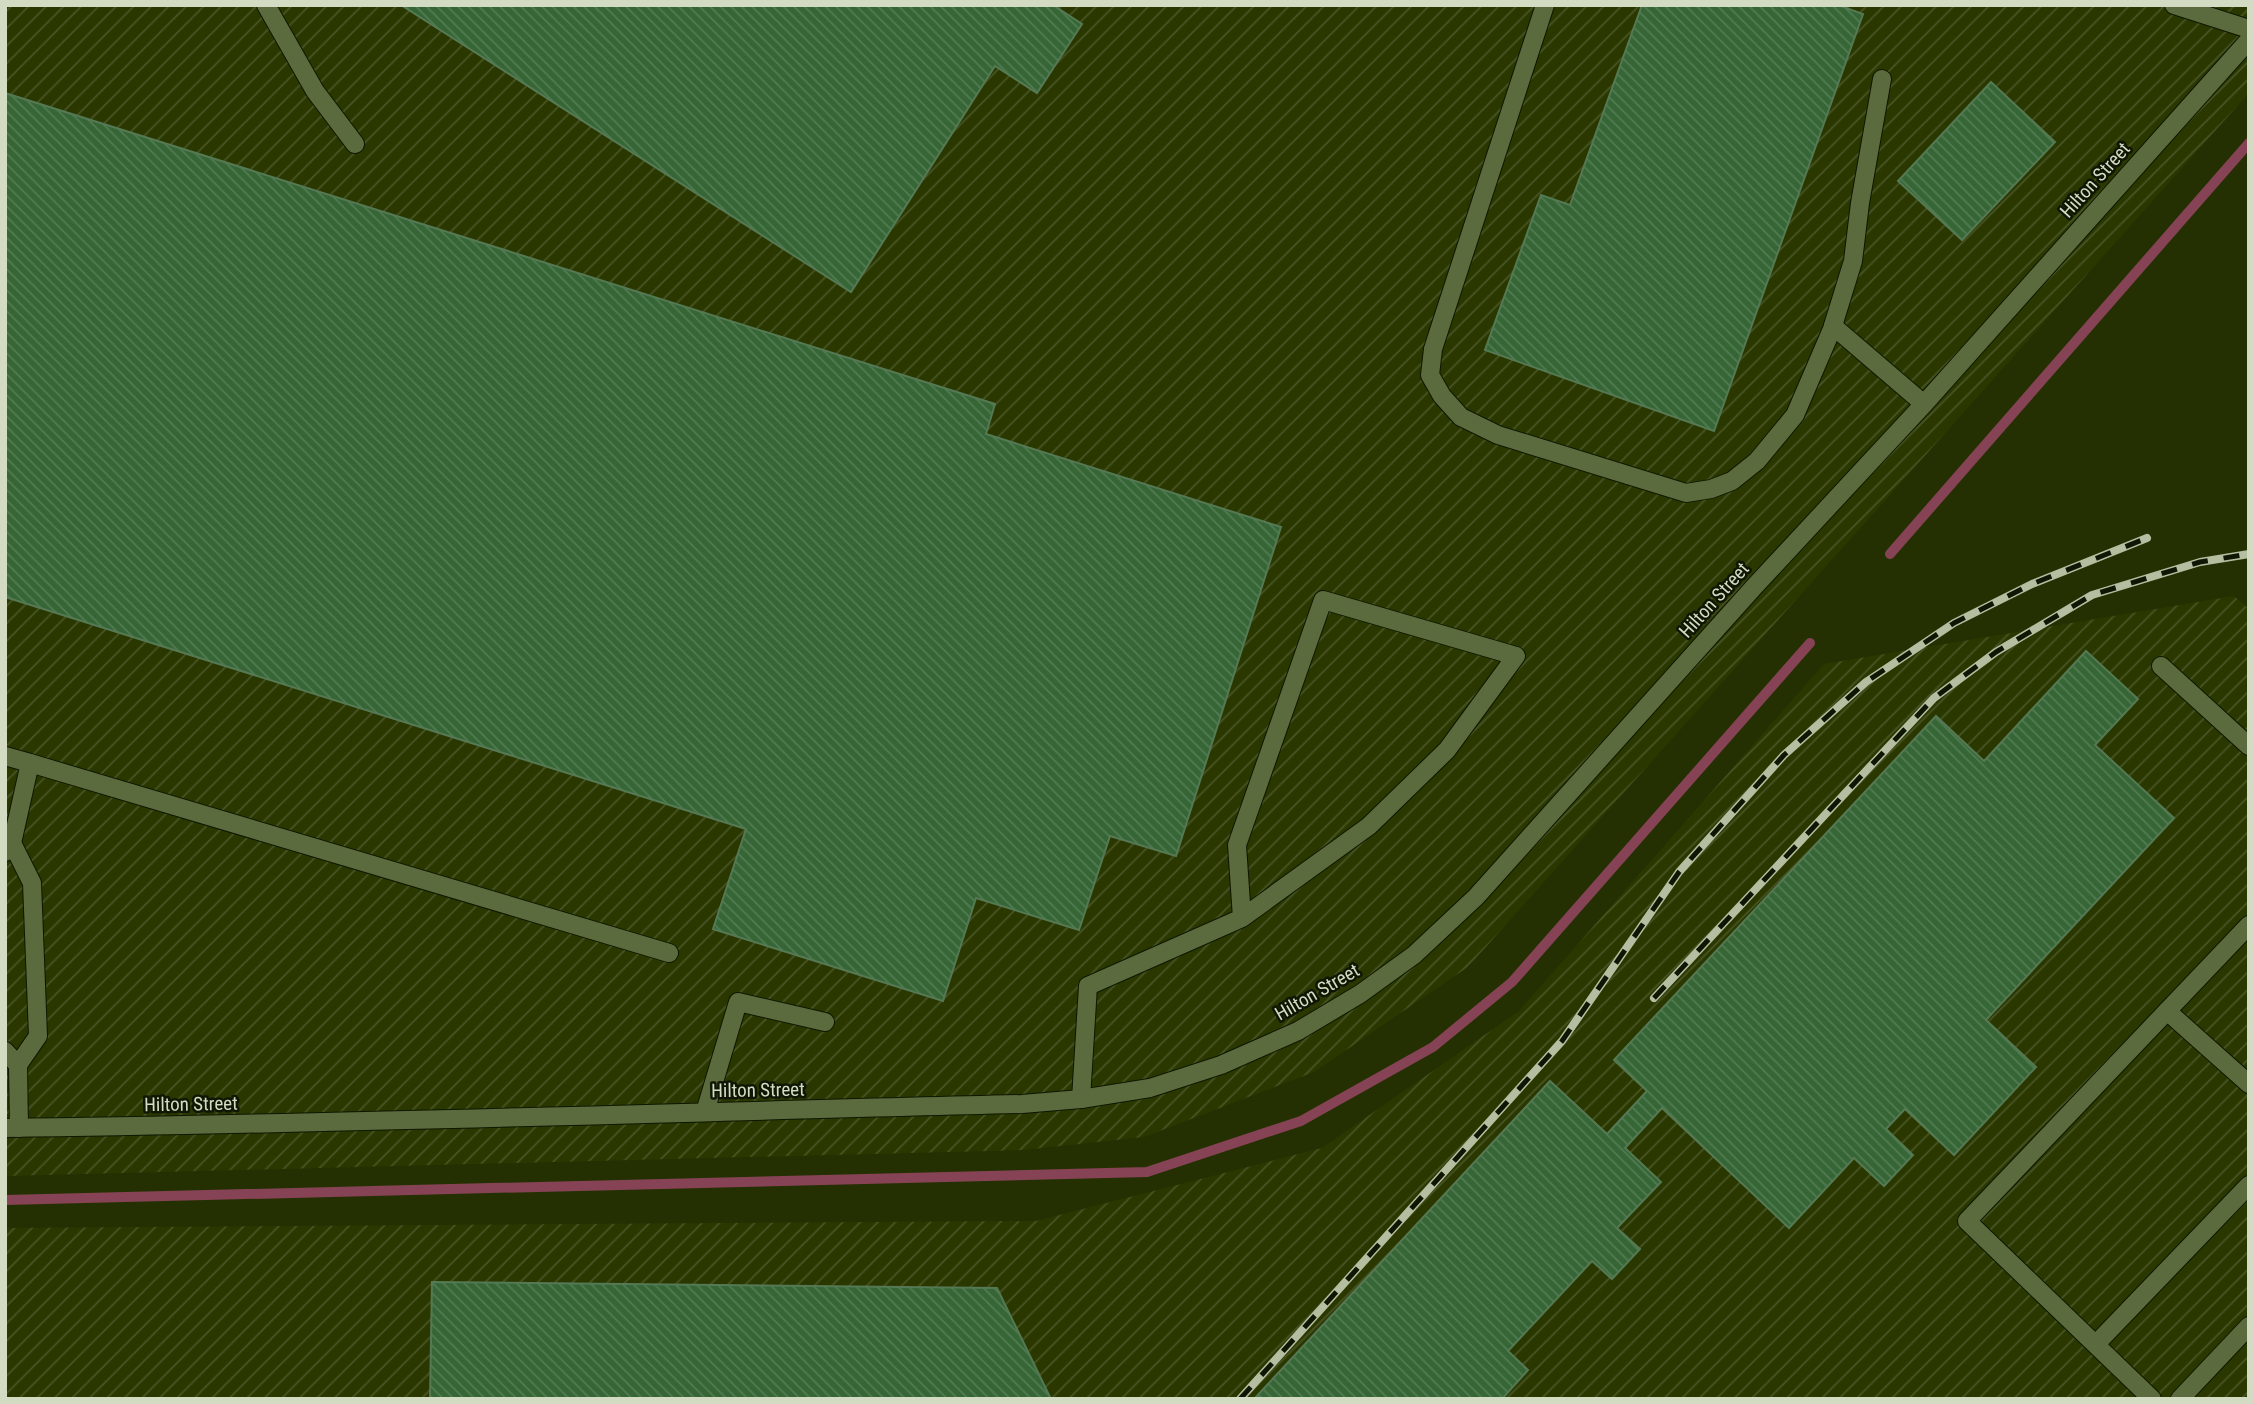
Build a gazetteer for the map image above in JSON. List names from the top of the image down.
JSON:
{
  "streets": {
    "street": ["Hilton Street"]
  }
}
